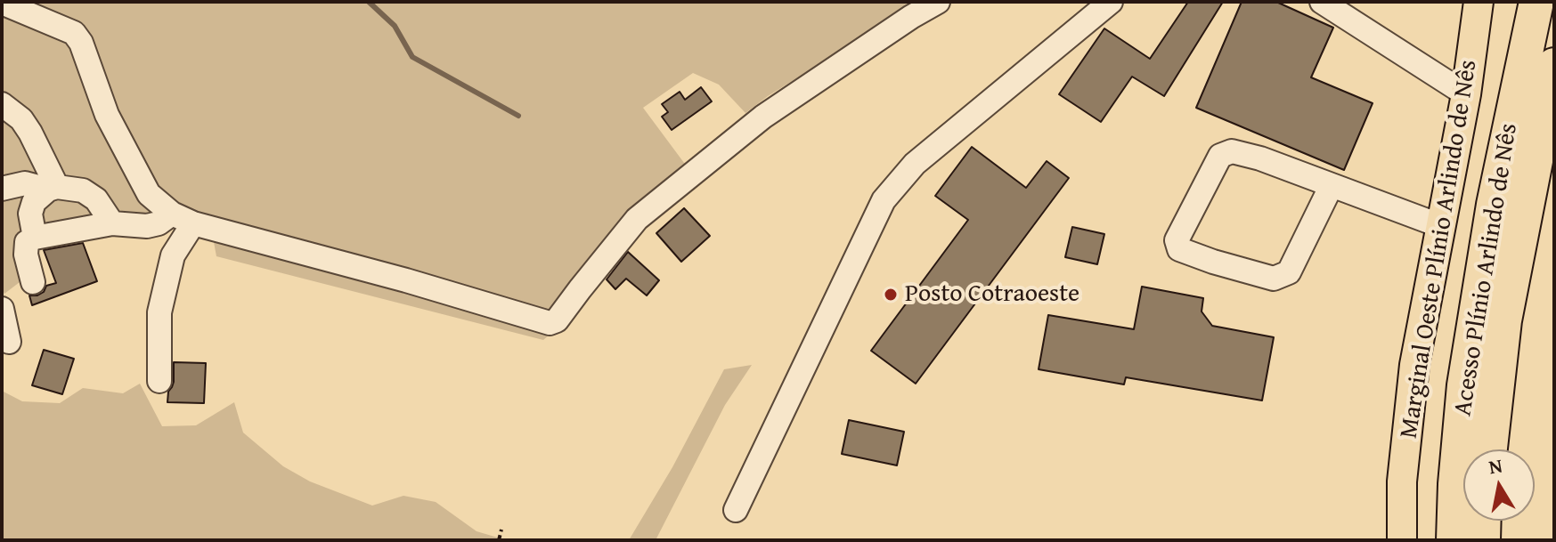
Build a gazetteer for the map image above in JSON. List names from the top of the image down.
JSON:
{
  "streets": {
    "highway": ["Acesso Plínio Arlindo de Nês"],
    "main road": ["Marginal Oeste Plínio Arlindo de Nês"]
  },
  "places": ["Posto Cotraoeste"],
  "north": "top"
}
